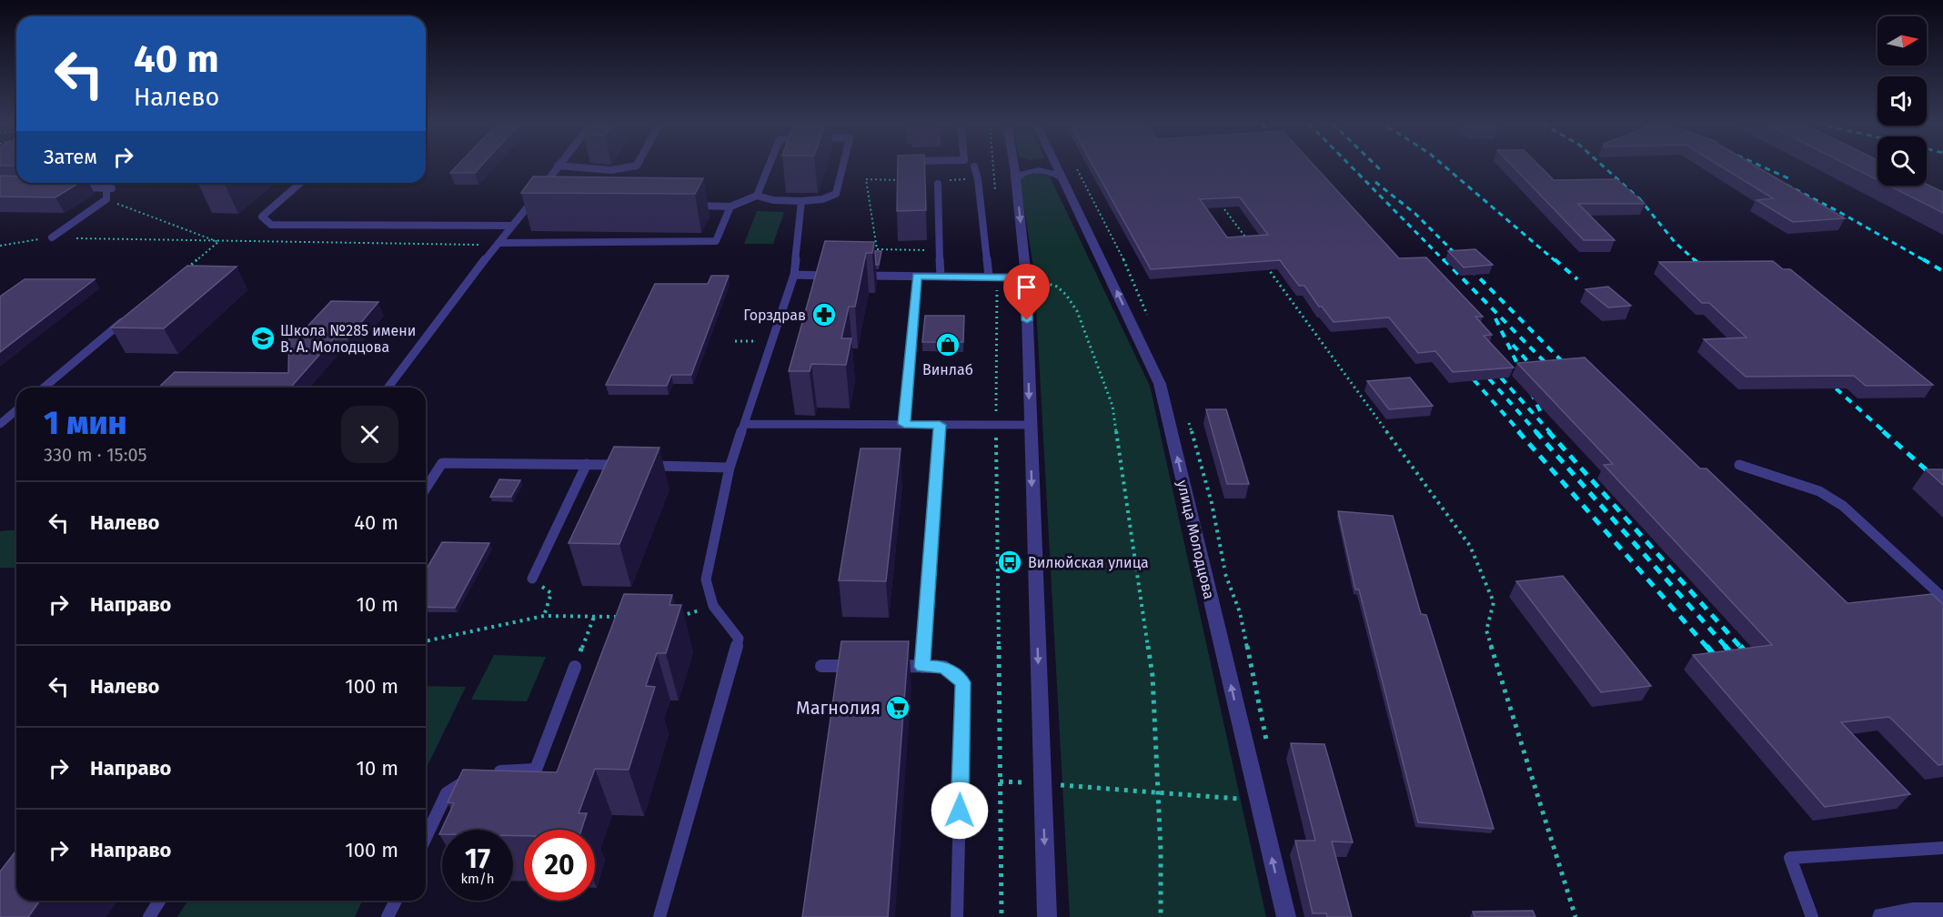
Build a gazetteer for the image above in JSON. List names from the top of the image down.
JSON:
{
  "streets": {
    "street": ["улица Молодцова"]
  },
  "one_way": ["улица Молодцова"],
  "places": {
    "pharmacy": ["Горздрав"],
    "school or university": ["Школа №285 имени В. А. Молодцова"],
    "shop": ["Винлаб"],
    "bus stop": ["Вилюйская улица"],
    "supermarket": ["Магнолия"]
  },
  "north": "right",
  "page": {
    "turn": ["40 m", "Налево"],
    "then": "Затем",
    "heading": ["1 мин", "330 m · 15:05"],
    "list": [
      {
        "name": "Налево",
        "value": "40 m"
      },
      {
        "name": "Направо",
        "value": "10 m"
      },
      {
        "name": "Налево",
        "value": "100 m"
      },
      {
        "name": "Направо",
        "value": "10 m"
      },
      {
        "name": "Направо",
        "value": "100 m"
      }
    ],
    "speed": "17 km/h",
    "limit": "20"
  }
}
